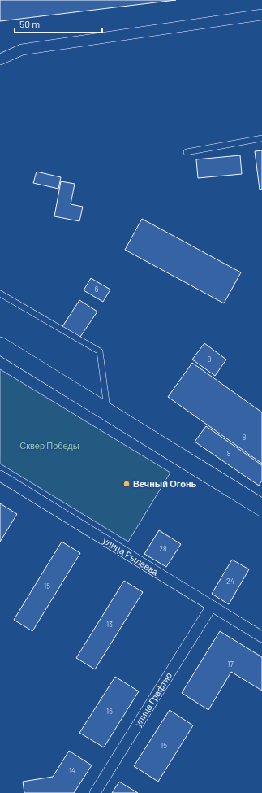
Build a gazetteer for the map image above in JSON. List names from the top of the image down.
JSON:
{
  "streets": {
    "street": ["улица Рылеева", "улица Графтио"]
  },
  "crossings": [
    ["улица Рылеева", "улица Графтио"]
  ],
  "parks": ["Сквер Победы"],
  "places": ["Вечный Огонь"],
  "house_numbers": [
    "6",
    "8",
    "8",
    "8",
    "28",
    "24",
    "15",
    "13",
    "17",
    "16",
    "15",
    "14"
  ],
  "scale_bar": "50 m"
}
